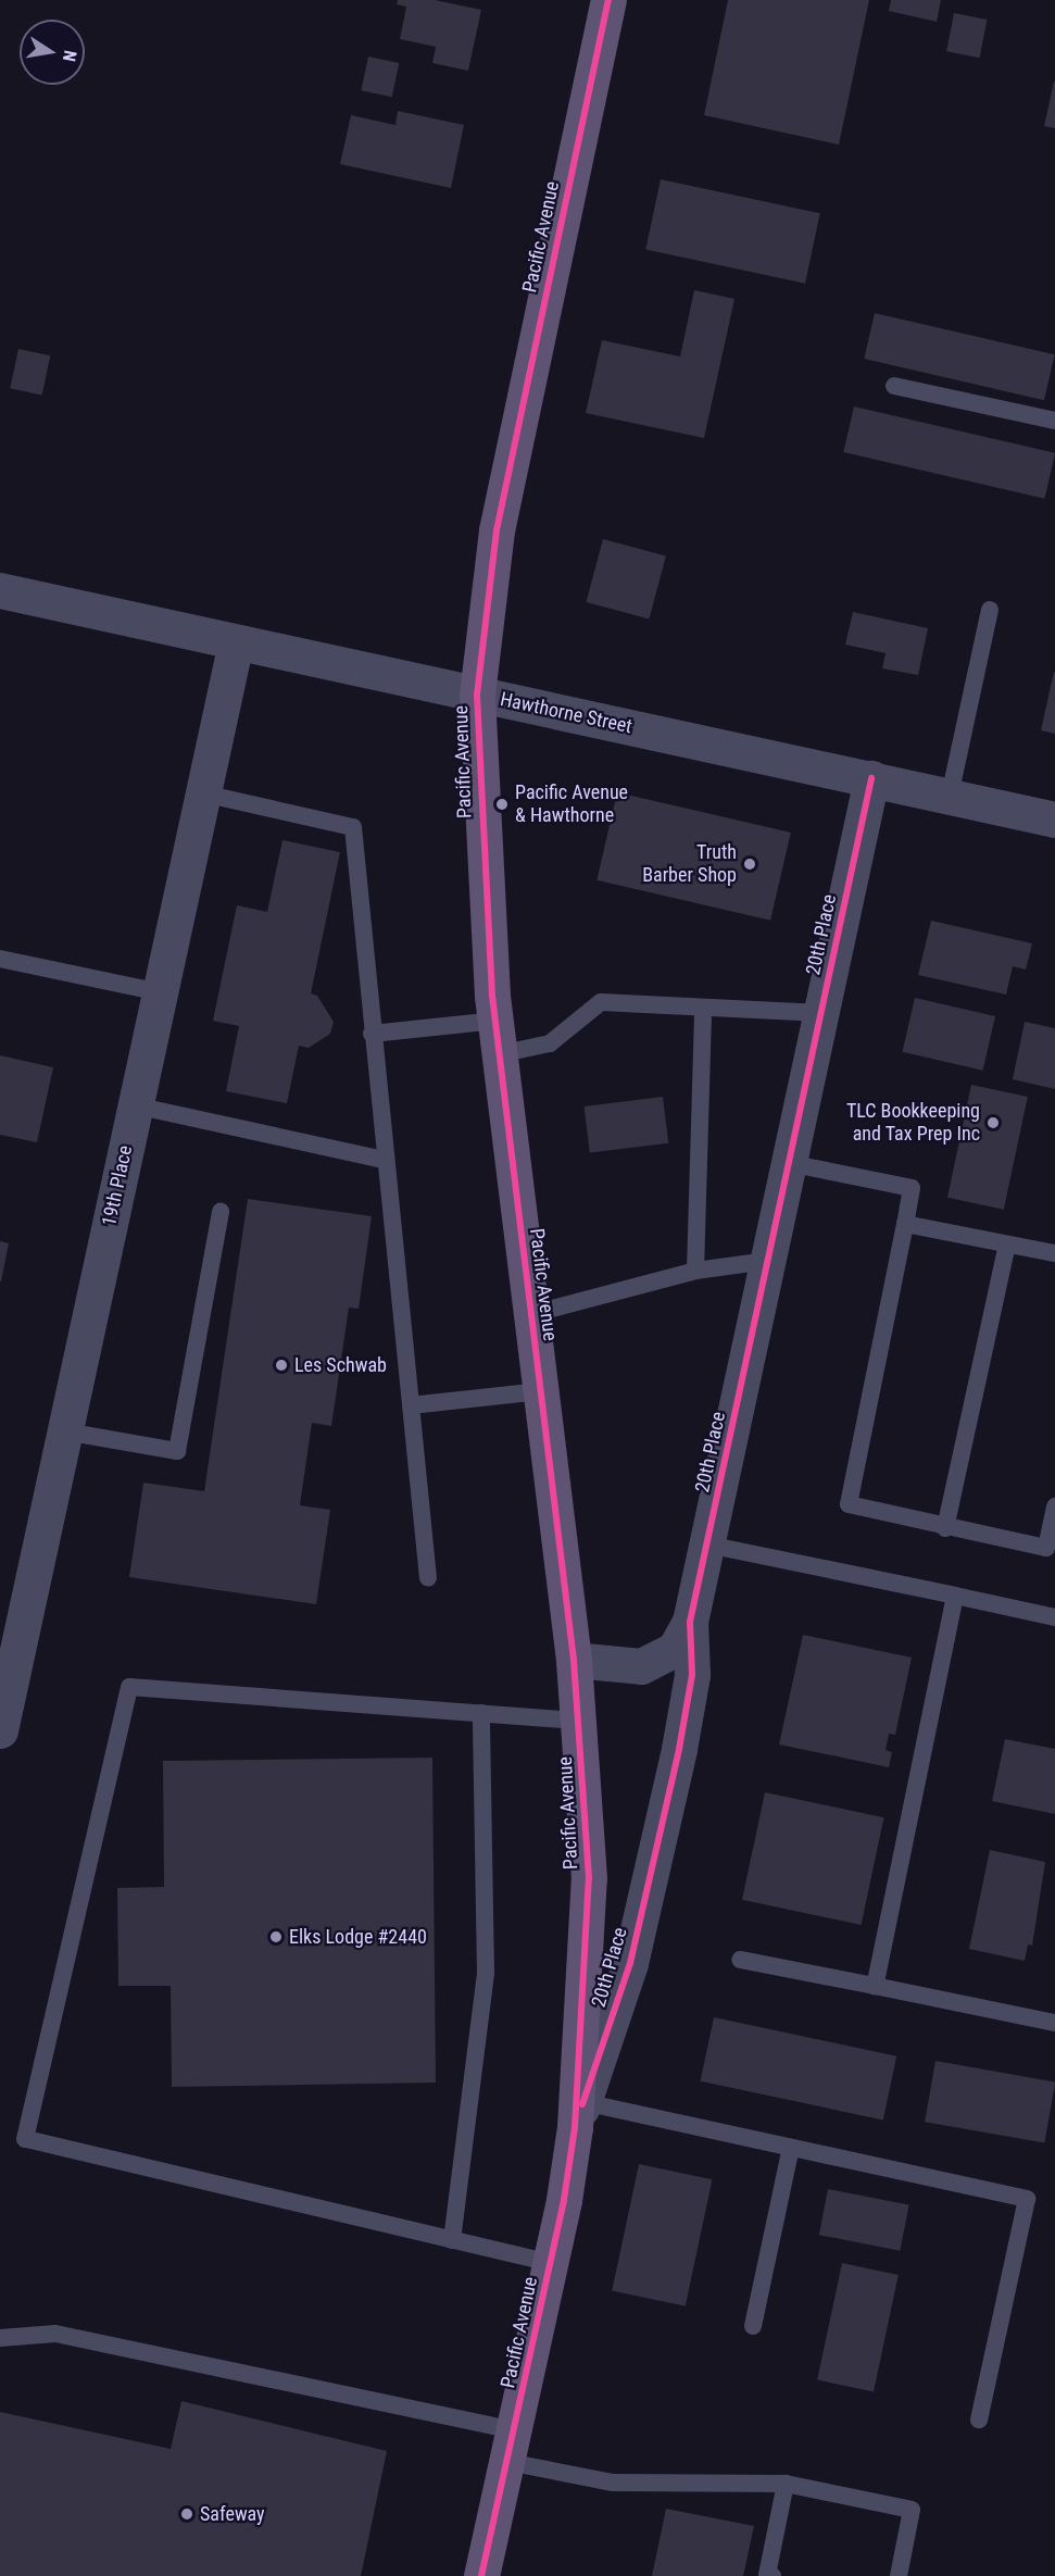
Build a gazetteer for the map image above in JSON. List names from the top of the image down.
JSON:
{
  "streets": {
    "main road": ["Pacific Avenue"],
    "street": ["Hawthorne Street", "20th Place", "19th Place"]
  },
  "crossings": [
    ["Pacific Avenue", "Hawthorne Street"],
    ["Pacific Avenue", "20th Place"],
    ["Hawthorne Street", "20th Place"],
    ["Hawthorne Street", "19th Place"]
  ],
  "places": [
    "Pacific Avenue & Hawthorne",
    "Truth Barber Shop",
    "TLC Bookkeeping and Tax Prep Inc",
    "Les Schwab",
    "Elks Lodge #2440",
    "Safeway"
  ],
  "north": "right"
}
